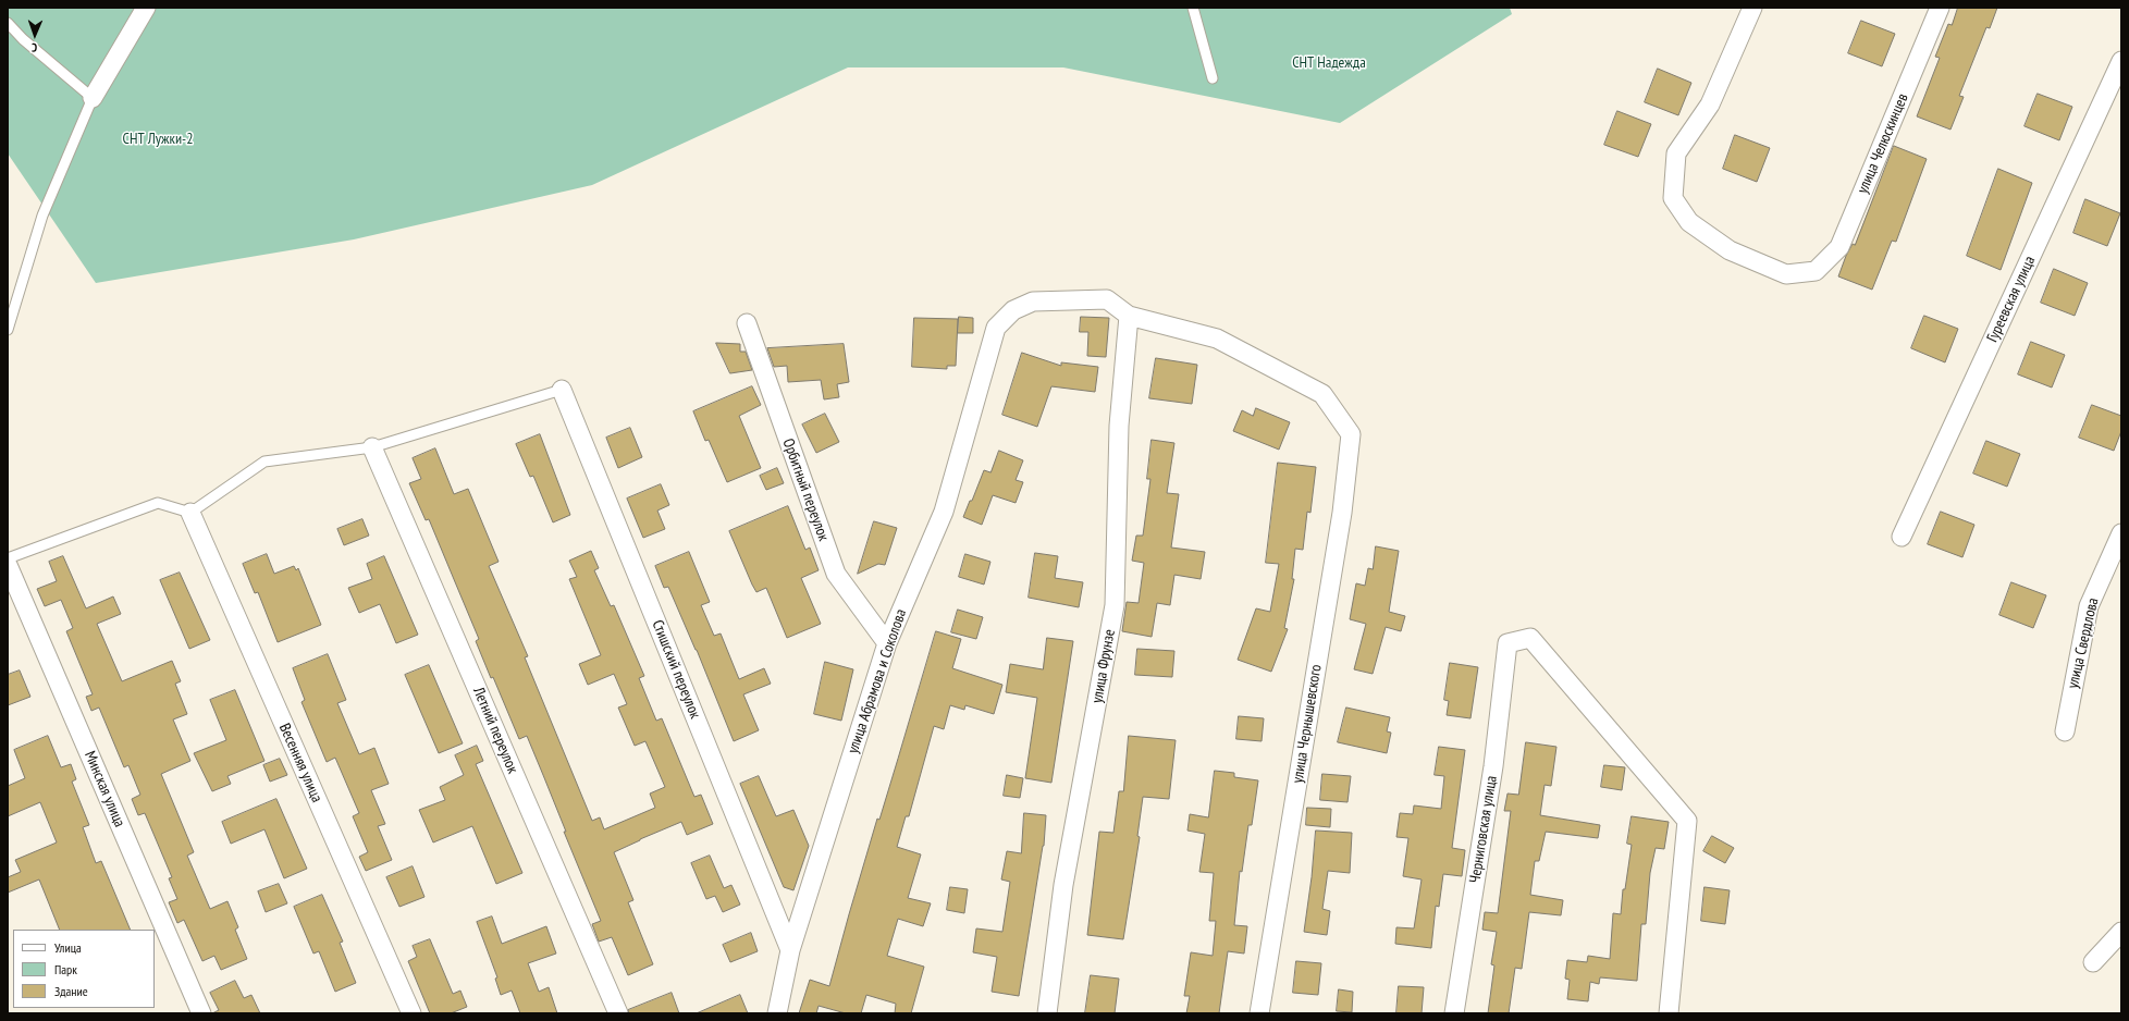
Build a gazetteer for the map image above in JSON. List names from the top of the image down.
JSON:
{
  "streets": {
    "street": [
      "улица Челюскинцев",
      "Гуреевская улица",
      "Орбитный переулок",
      "улица Свердлова",
      "улица Фрунзе",
      "Стишский переулок",
      "улица Абрамова и Соколова",
      "улица Чернышевского",
      "Летний переулок",
      "Весенняя улица",
      "Минская улица",
      "Черниговская улица"
    ]
  },
  "crossings": [
    ["Орбитный переулок", "улица Абрамова и Соколова"],
    ["улица Фрунзе", "улица Абрамова и Соколова"],
    ["улица Фрунзе", "улица Чернышевского"],
    ["Стишский переулок", "улица Абрамова и Соколова"],
    ["улица Абрамова и Соколова", "улица Чернышевского"]
  ],
  "parks": ["СНТ Надежда", "СНТ Лужки-2"],
  "legend": ["Улица", "Парк", "Здание"],
  "north": "bottom"
}
